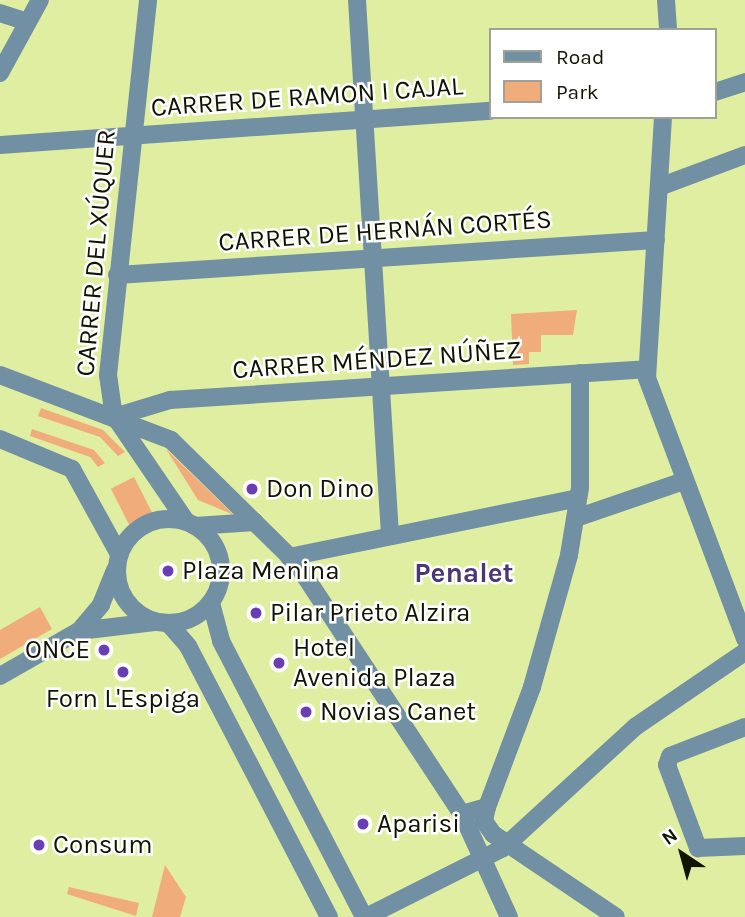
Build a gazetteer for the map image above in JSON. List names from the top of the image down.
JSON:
{
  "streets": {
    "street": [
      "CARRER DE RAMON I CAJAL",
      "CARRER DE HERNÁN CORTÉS",
      "CARRER DEL XÚQUER",
      "CARRER MÉNDEZ NÚÑEZ"
    ]
  },
  "crossings": [
    ["CARRER DE RAMON I CAJAL", "CARRER DEL XÚQUER"],
    ["CARRER DE HERNÁN CORTÉS", "CARRER DEL XÚQUER"],
    ["CARRER DEL XÚQUER", "CARRER MÉNDEZ NÚÑEZ"]
  ],
  "districts": ["Penalet"],
  "places": [
    "Don Dino",
    "Plaza Menina",
    "Pilar Prieto Alzira",
    "ONCE",
    "Hotel Avenida Plaza",
    "Forn L'Espiga",
    "Novias Canet",
    "Aparisi",
    "Consum"
  ],
  "legend": ["Road", "Park"],
  "north": "top left"
}
